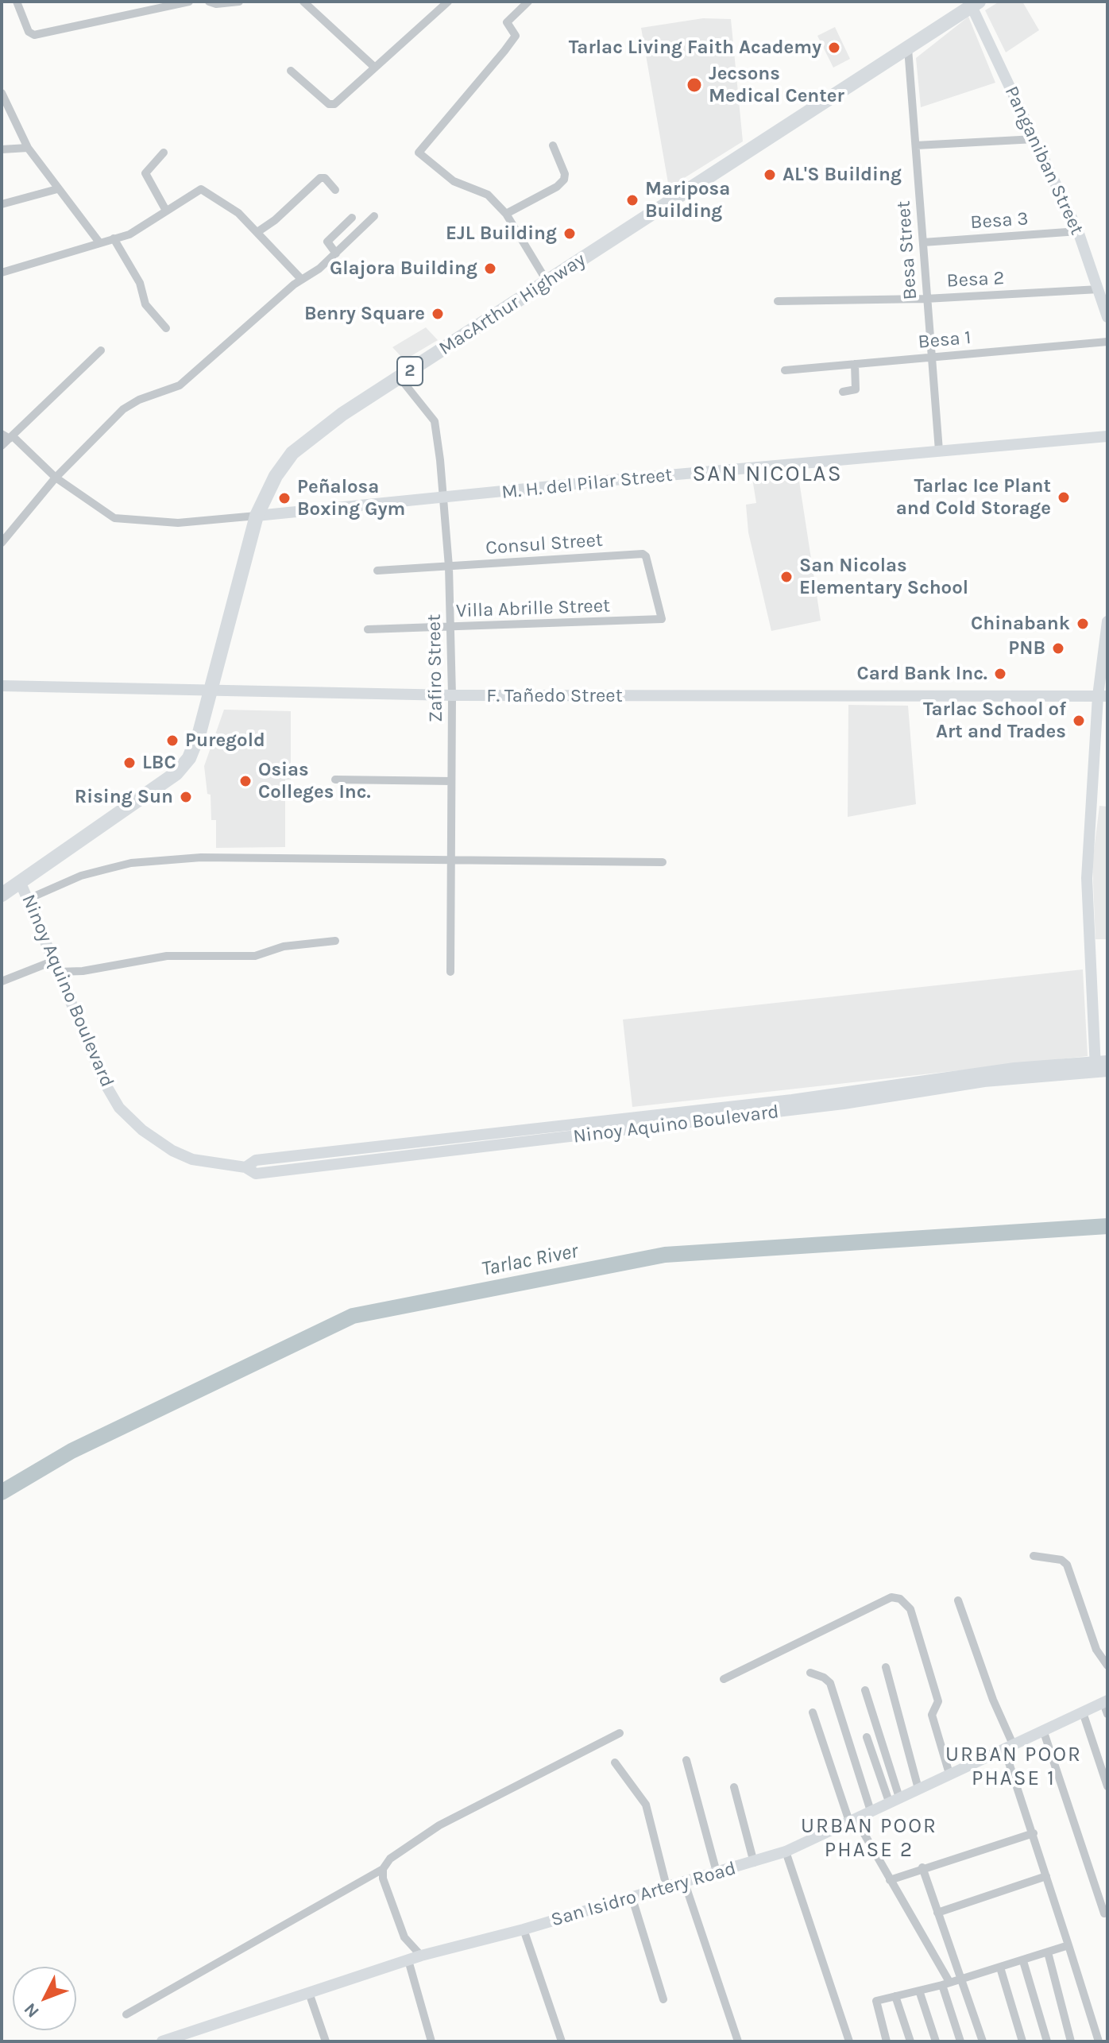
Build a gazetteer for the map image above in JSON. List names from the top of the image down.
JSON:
{
  "streets": {
    "highway": ["MacArthur Highway", "2"],
    "street": [
      "Panganiban Street",
      "Besa 3",
      "Besa Street",
      "Besa 2",
      "Besa 1",
      "M. H. del Pilar Street",
      "Consul Street",
      "Villa Abrille Street",
      "Zafiro Street",
      "F. Tañedo Street",
      "Ninoy Aquino Boulevard",
      "San Isidro Artery Road"
    ]
  },
  "crossings": [
    ["Panganiban Street", "Besa 3"],
    ["Panganiban Street", "Besa 2"],
    ["Panganiban Street", "MacArthur Highway"],
    ["Besa 3", "Besa Street"],
    ["Besa Street", "Besa 2"],
    ["Besa Street", "MacArthur Highway"],
    ["Besa Street", "Besa 1"],
    ["Besa Street", "M. H. del Pilar Street"],
    ["MacArthur Highway", "M. H. del Pilar Street"],
    ["MacArthur Highway", "Zafiro Street"],
    ["MacArthur Highway", "F. Tañedo Street"],
    ["MacArthur Highway", "Ninoy Aquino Boulevard"],
    ["M. H. del Pilar Street", "Zafiro Street"],
    ["Consul Street", "Villa Abrille Street"],
    ["Consul Street", "Zafiro Street"],
    ["Villa Abrille Street", "Zafiro Street"],
    ["Zafiro Street", "F. Tañedo Street"]
  ],
  "districts": ["SAN NICOLAS", "URBAN POOR PHASE 1", "URBAN POOR PHASE 2"],
  "water": ["Tarlac River"],
  "places": [
    "Tarlac Living Faith Academy",
    "Jecsons Medical Center",
    "AL'S Building",
    "Mariposa Building",
    "EJL Building",
    "Glajora Building",
    "Benry Square",
    "Tarlac Ice Plant and Cold Storage",
    "Peñalosa Boxing Gym",
    "San Nicolas Elementary School",
    "Chinabank",
    "PNB",
    "Card Bank Inc.",
    "Tarlac School of Art and Trades",
    "Puregold",
    "LBC",
    "Osias Colleges Inc.",
    "Rising Sun"
  ],
  "north": "bottom left"
}
